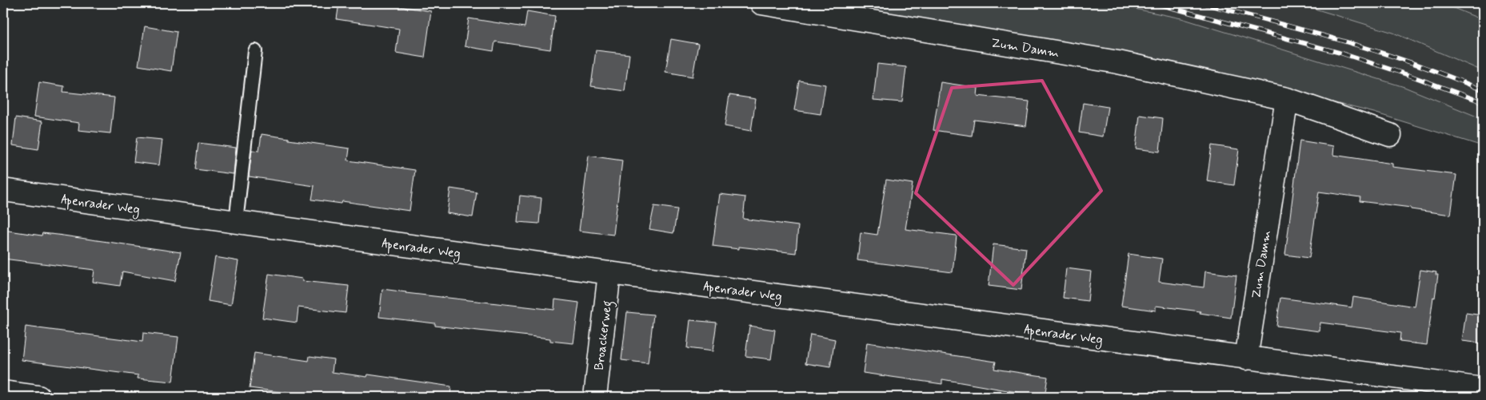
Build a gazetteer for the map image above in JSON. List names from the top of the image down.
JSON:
{
  "streets": {
    "street": ["Zum Damm", "Apenrader Weg", "Broackerweg"]
  },
  "crossings": [
    ["Zum Damm", "Apenrader Weg"],
    ["Apenrader Weg", "Broackerweg"]
  ]
}
